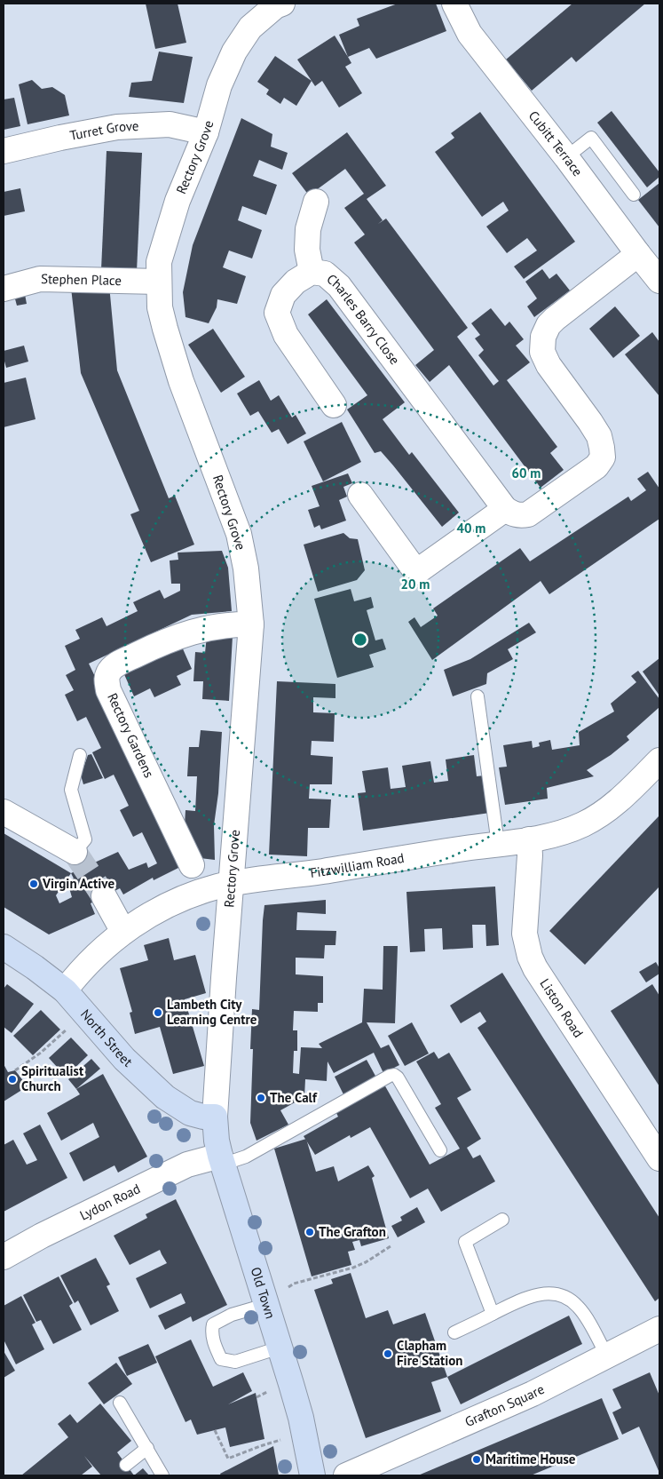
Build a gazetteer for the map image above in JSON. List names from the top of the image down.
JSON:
{
  "streets": {
    "main road": ["North Street", "Old Town"],
    "street": [
      "Turret Grove",
      "Cubitt Terrace",
      "Rectory Grove",
      "Stephen Place",
      "Charles Barry Close",
      "Rectory Gardens",
      "Fitzwilliam Road",
      "Liston Road",
      "Lydon Road",
      "Grafton Square"
    ]
  },
  "crossings": [
    ["Turret Grove", "Rectory Grove"],
    ["Rectory Grove", "Stephen Place"],
    ["Rectory Grove", "Rectory Gardens"],
    ["Rectory Grove", "Fitzwilliam Road"],
    ["Rectory Grove", "North Street"],
    ["Rectory Grove", "Old Town"],
    ["Fitzwilliam Road", "Liston Road"],
    ["Fitzwilliam Road", "North Street"],
    ["North Street", "Old Town"],
    ["Lydon Road", "Old Town"]
  ],
  "places": [
    "Virgin Active",
    "Lambeth City Learning Centre",
    "Spiritualist Church",
    "The Calf",
    "The Grafton",
    "Clapham Fire Station",
    "Maritime House"
  ],
  "rings": ["60 m", "40 m", "20 m"]
}
